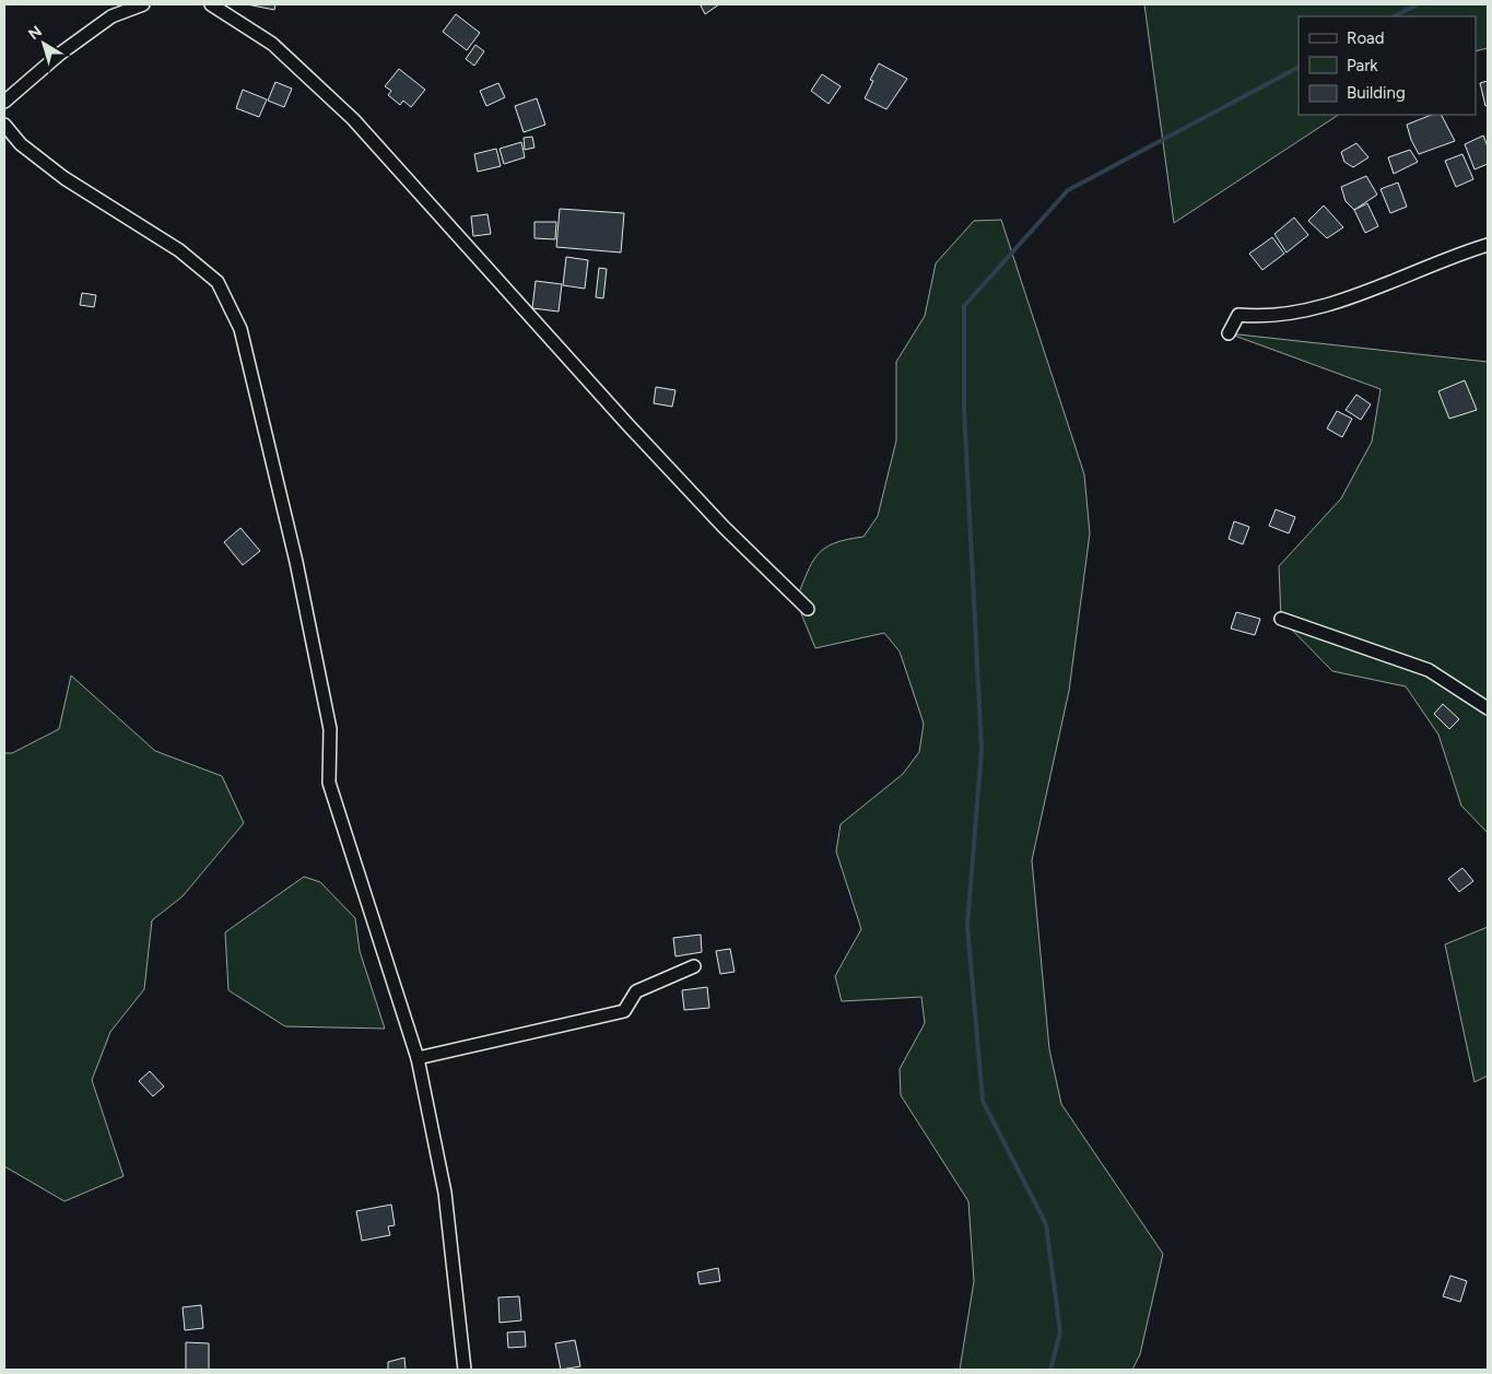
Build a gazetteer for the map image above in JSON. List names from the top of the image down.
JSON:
{
  "legend": ["Road", "Park", "Building"],
  "north": "top left"
}
